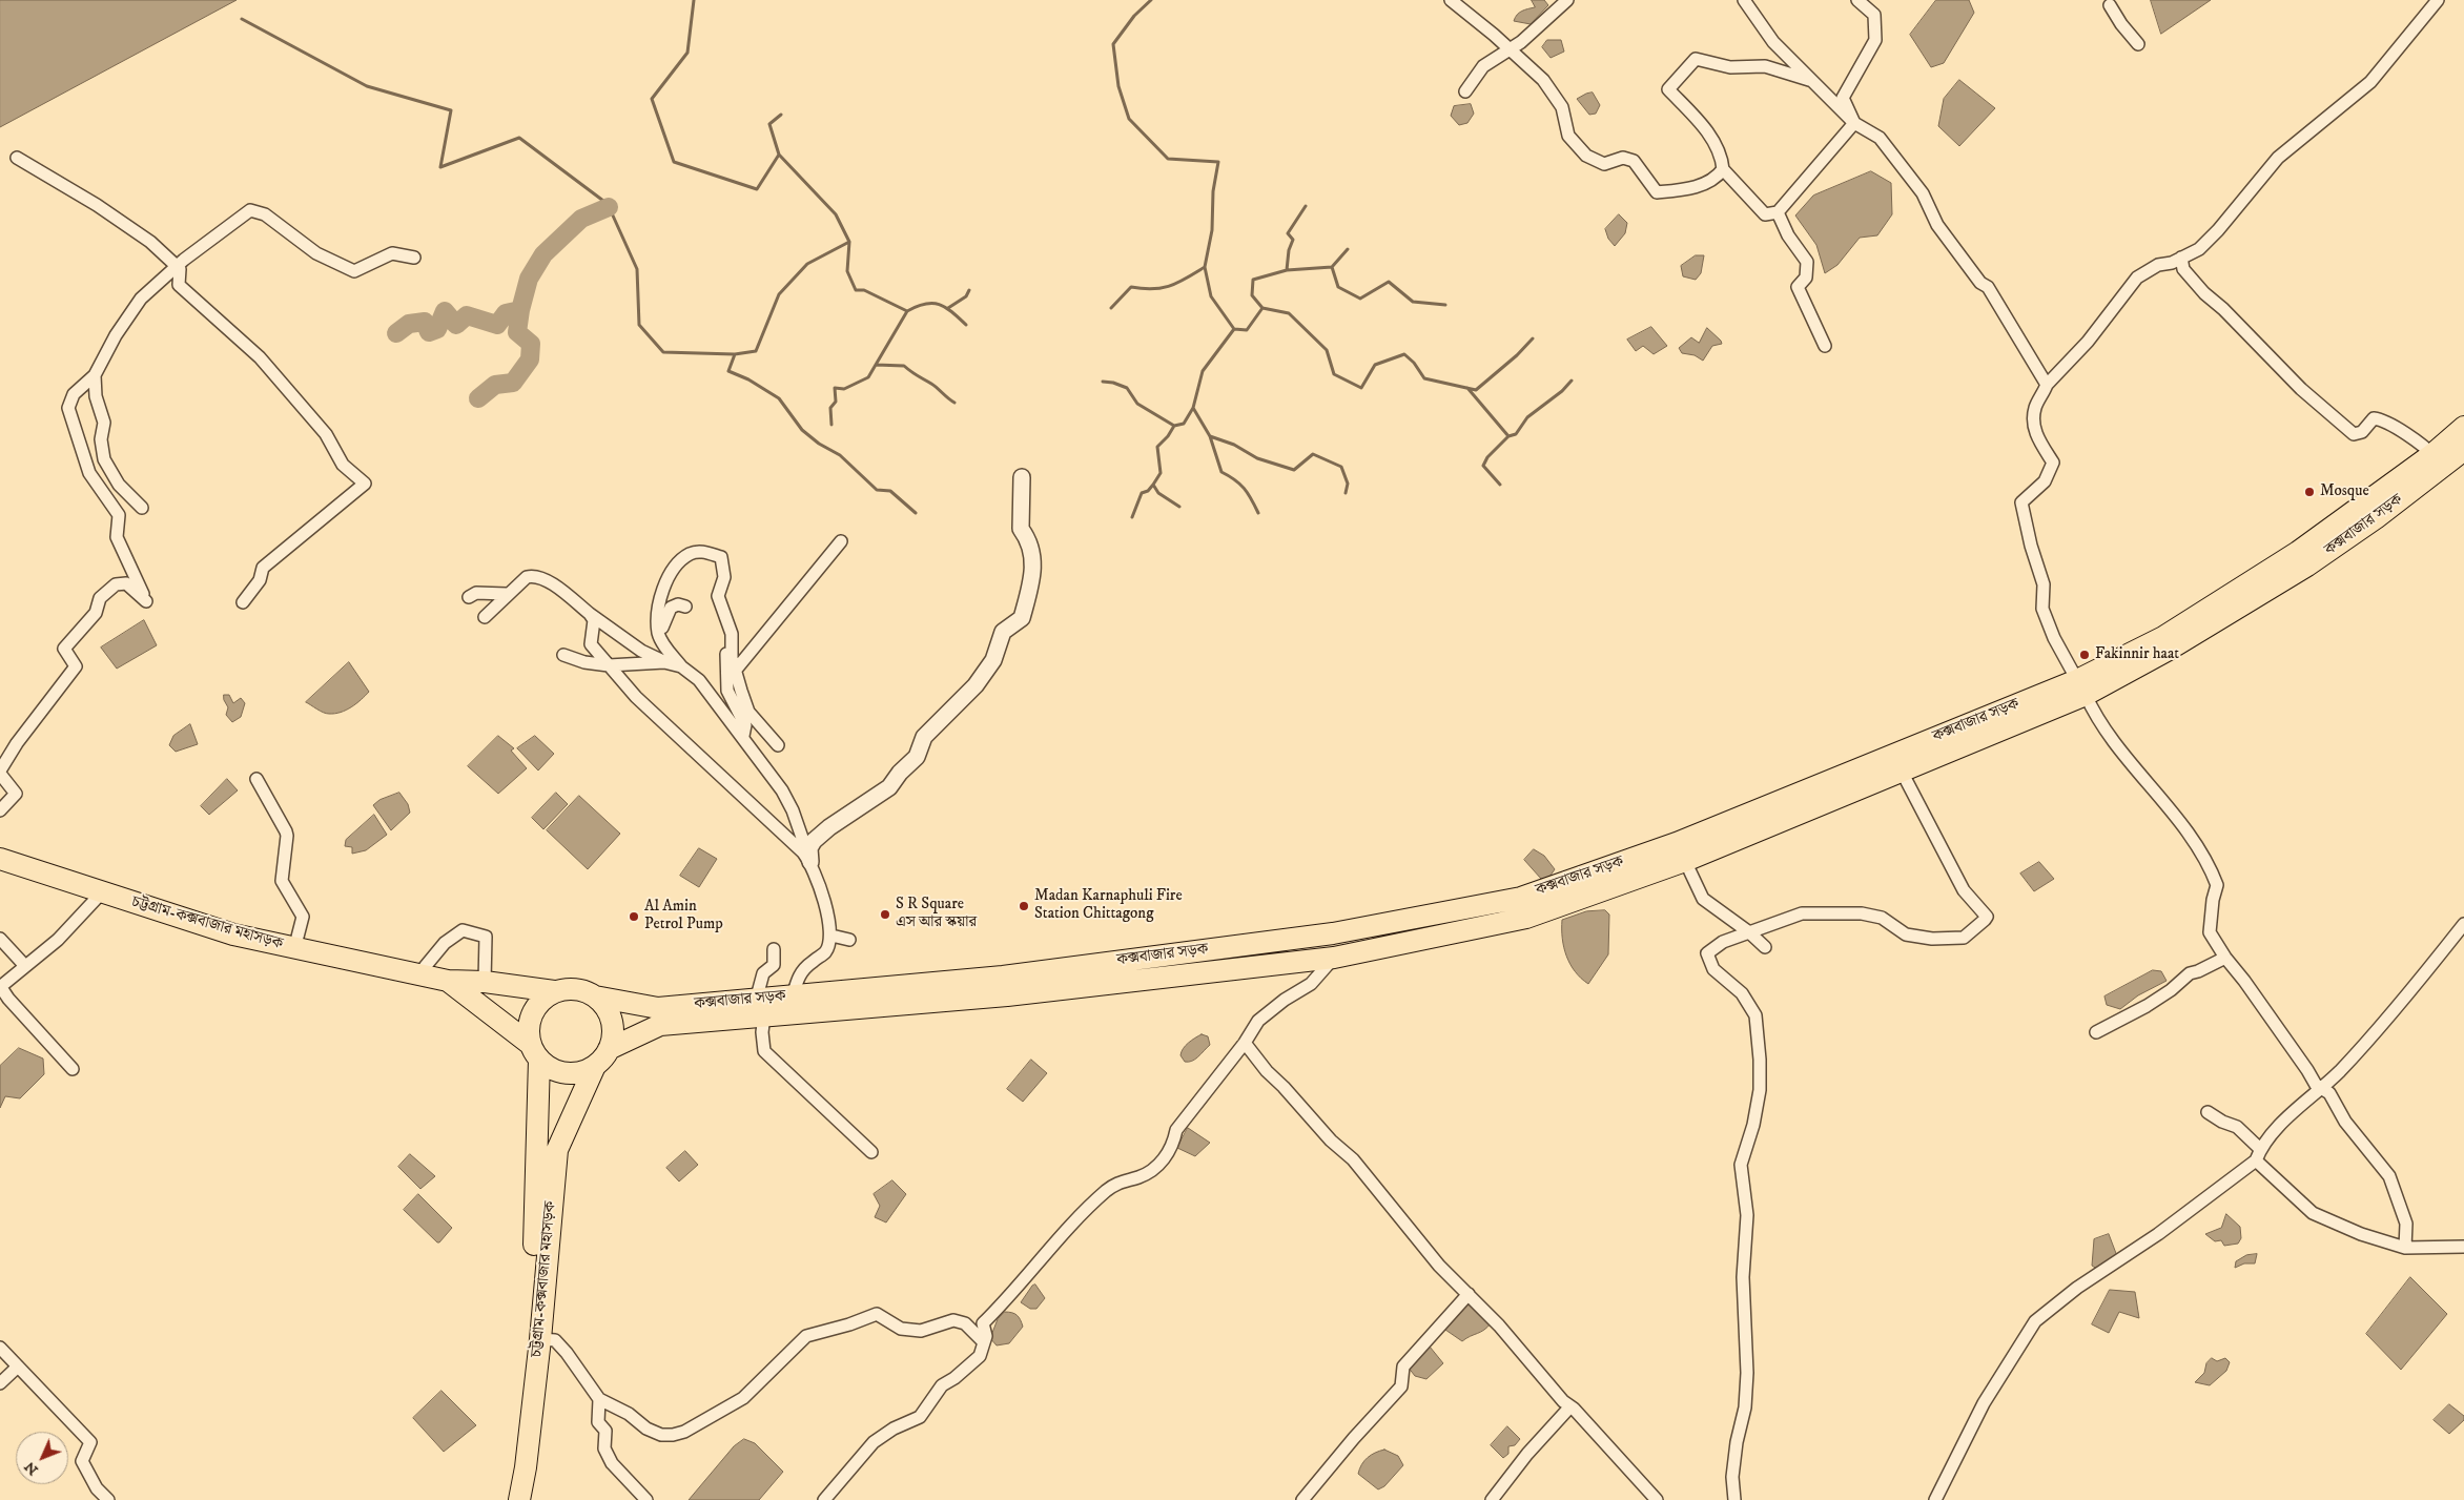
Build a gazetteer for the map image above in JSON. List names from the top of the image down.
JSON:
{
  "streets": {
    "highway": ["কক্সবাজার সড়ক", "চট্টগ্রাম-কক্সবাজার মহাসড়ক"]
  },
  "crossings": [
    ["কক্সবাজার সড়ক", "চট্টগ্রাম-কক্সবাজার মহাসড়ক"]
  ],
  "places": [
    "Mosque",
    "Fakinnir haat",
    "Madan Karnaphuli Fire Station Chittagong",
    "S R Square এস আর স্কয়ার",
    "Al Amin Petrol Pump"
  ],
  "north": "bottom left"
}
